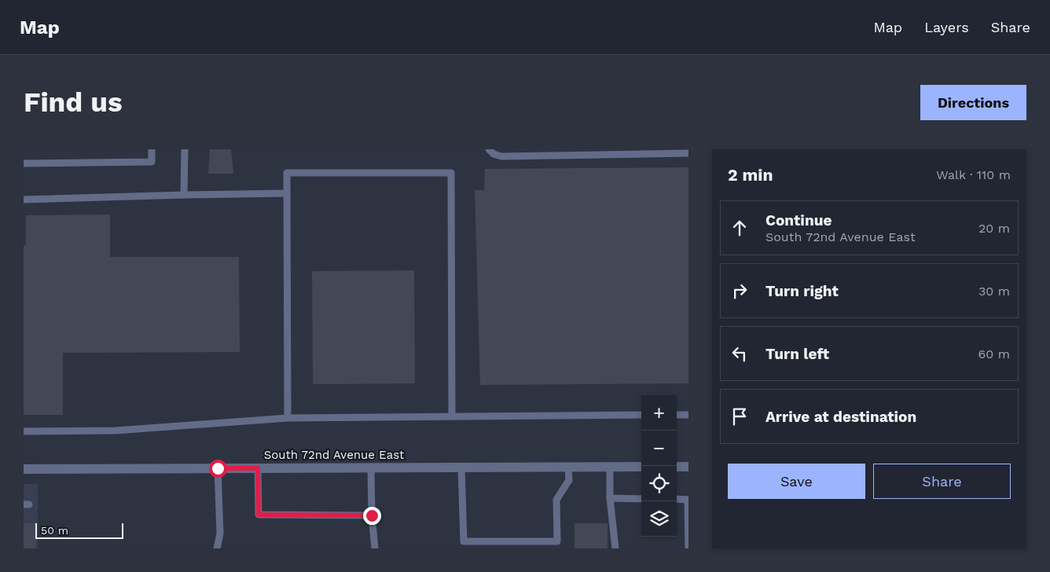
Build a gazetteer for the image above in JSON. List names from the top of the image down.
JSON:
{
  "streets": {
    "street": ["South 72nd Avenue East"]
  },
  "scale_bar": "50 m",
  "page": {
    "header": "Map",
    "nav": ["Map", "Layers", "Share"],
    "buttons": [
      "Directions",
      ["Save", "Share"]
    ],
    "title": "Find us",
    "heading": ["2 min", "Walk · 110 m"],
    "list": [
      ["Continue", "South 72nd Avenue East", "20 m"],
      ["Turn right", "30 m"],
      ["Turn left", "60 m"],
      "Arrive at destination"
    ],
    "map_buttons": ["+", "−"],
    "scale": "50 m"
  }
}
